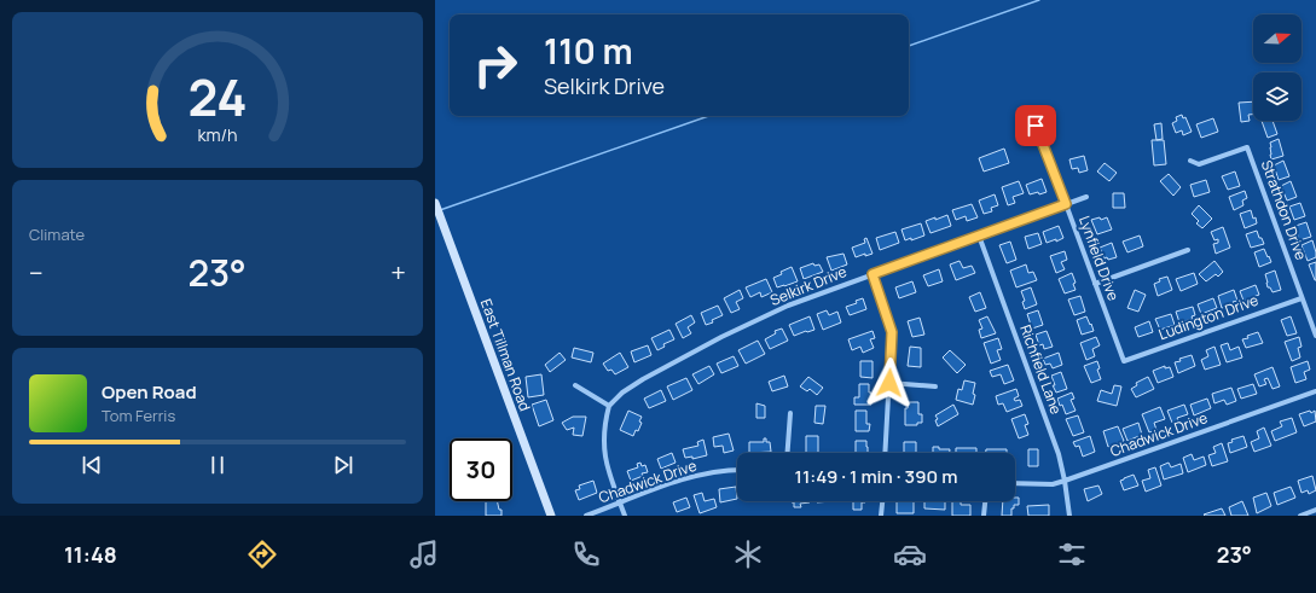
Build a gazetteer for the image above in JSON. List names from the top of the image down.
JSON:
{
  "streets": {
    "main road": ["East Tillman Road"],
    "street": [
      "Strathdon Drive",
      "Lynfield Drive",
      "Selkirk Drive",
      "Ludington Drive",
      "Richfield Lane",
      "Chadwick Drive"
    ]
  },
  "crossings": [
    ["Strathdon Drive", "Ludington Drive"],
    ["Lynfield Drive", "Selkirk Drive"],
    ["Lynfield Drive", "Ludington Drive"],
    ["Selkirk Drive", "Richfield Lane"],
    ["Richfield Lane", "Chadwick Drive"]
  ],
  "north": "right",
  "page": {
    "turn": ["110 m", "Selkirk Drive"],
    "tile": "Climate",
    "heat": ["−", "23°", "+"],
    "song": ["Open Road", "Tom Ferris"],
    "limit": "30",
    "trip": "11:49 · 1 min · 390 m",
    "tabs": ["11:48", "23°"],
    "gauge": ["24", "km/h"]
  }
}
